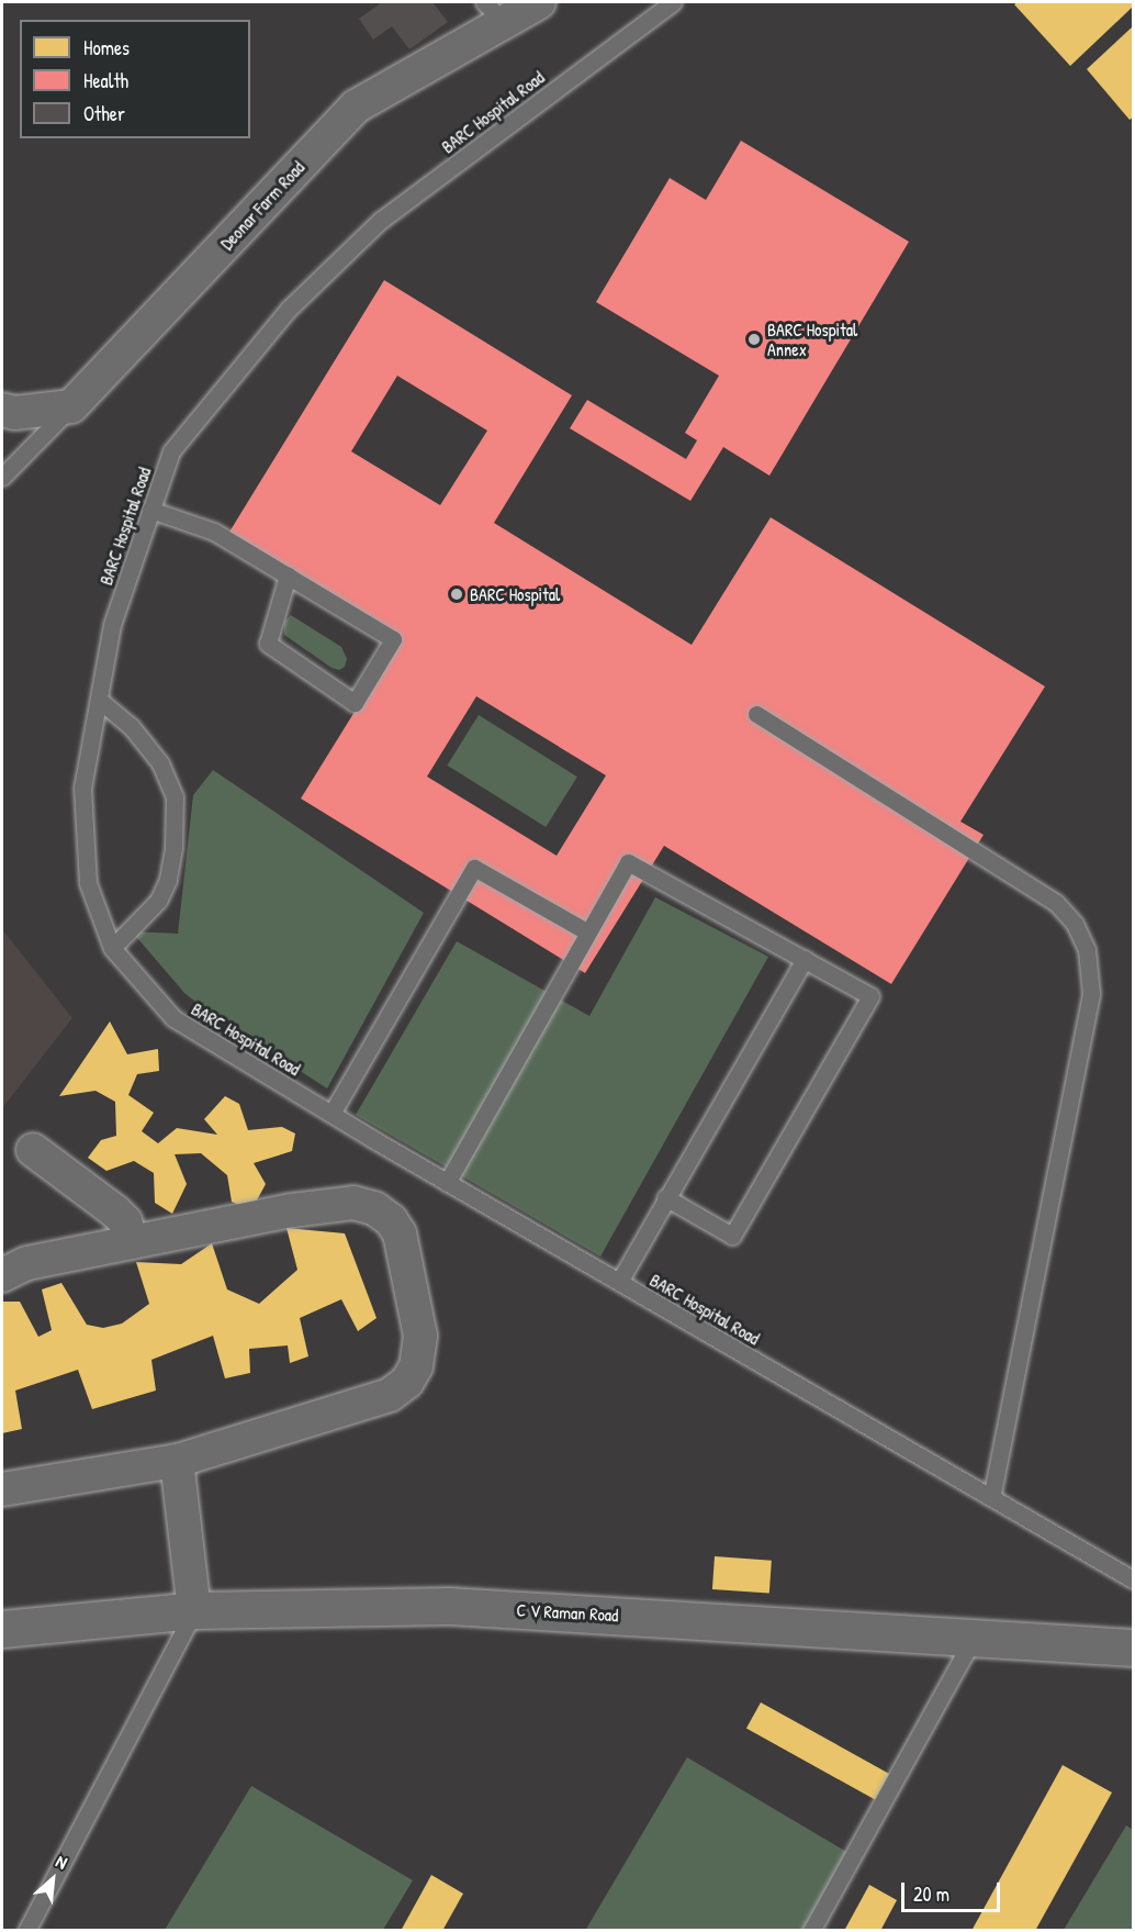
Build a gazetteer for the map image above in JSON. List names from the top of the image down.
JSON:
{
  "streets": {
    "street": ["Deonar Farm Road", "C V Raman Road"],
    "lane": ["BARC Hospital Road"]
  },
  "places": ["BARC Hospital Annex", "BARC Hospital"],
  "legend": ["Homes", "Health", "Other"],
  "scale_bar": "20 m",
  "north": "top right"
}
